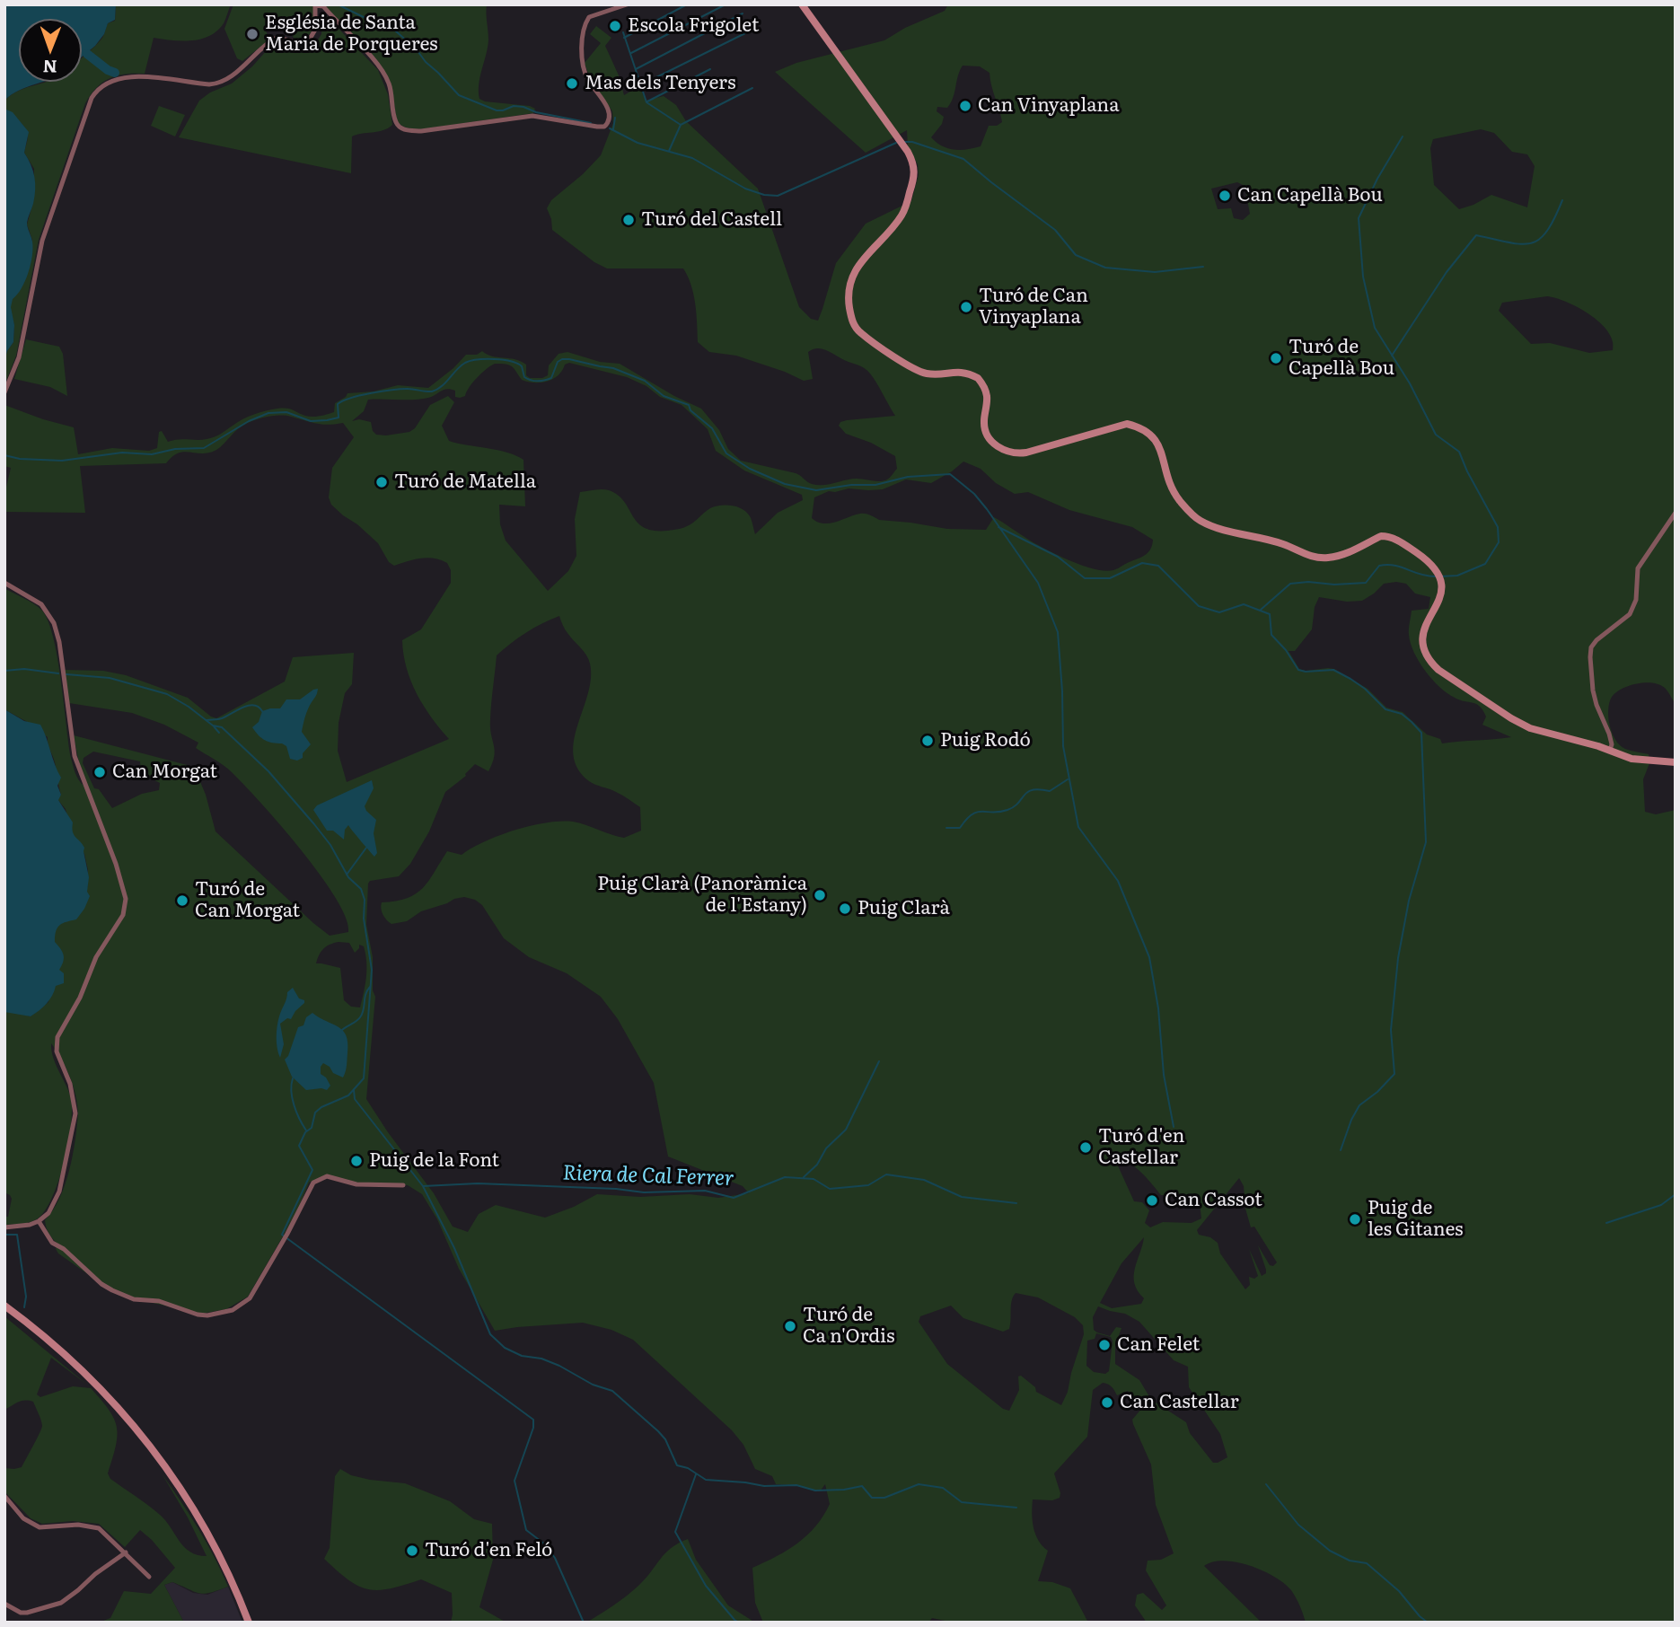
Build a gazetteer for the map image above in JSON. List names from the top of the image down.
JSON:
{
  "water": ["Riera de Cal Ferrer"],
  "places": [
    "Escola Frigolet",
    "Església de Santa Maria de Porqueres",
    "Mas dels Tenyers",
    "Can Vinyaplana",
    "Can Capellà Bou",
    "Turó del Castell",
    "Turó de Can Vinyaplana",
    "Turó de Capellà Bou",
    "Turó de Matella",
    "Puig Rodó",
    "Can Morgat",
    "Puig Clarà (Panoràmica de l'Estany)",
    "Turó de Can Morgat",
    "Puig Clarà",
    "Turó d'en Castellar",
    "Puig de la Font",
    "Can Cassot",
    "Puig de les Gitanes",
    "Turó de Ca n'Ordis",
    "Can Felet",
    "Can Castellar",
    "Turó d'en Feló"
  ],
  "north": "bottom"
}
